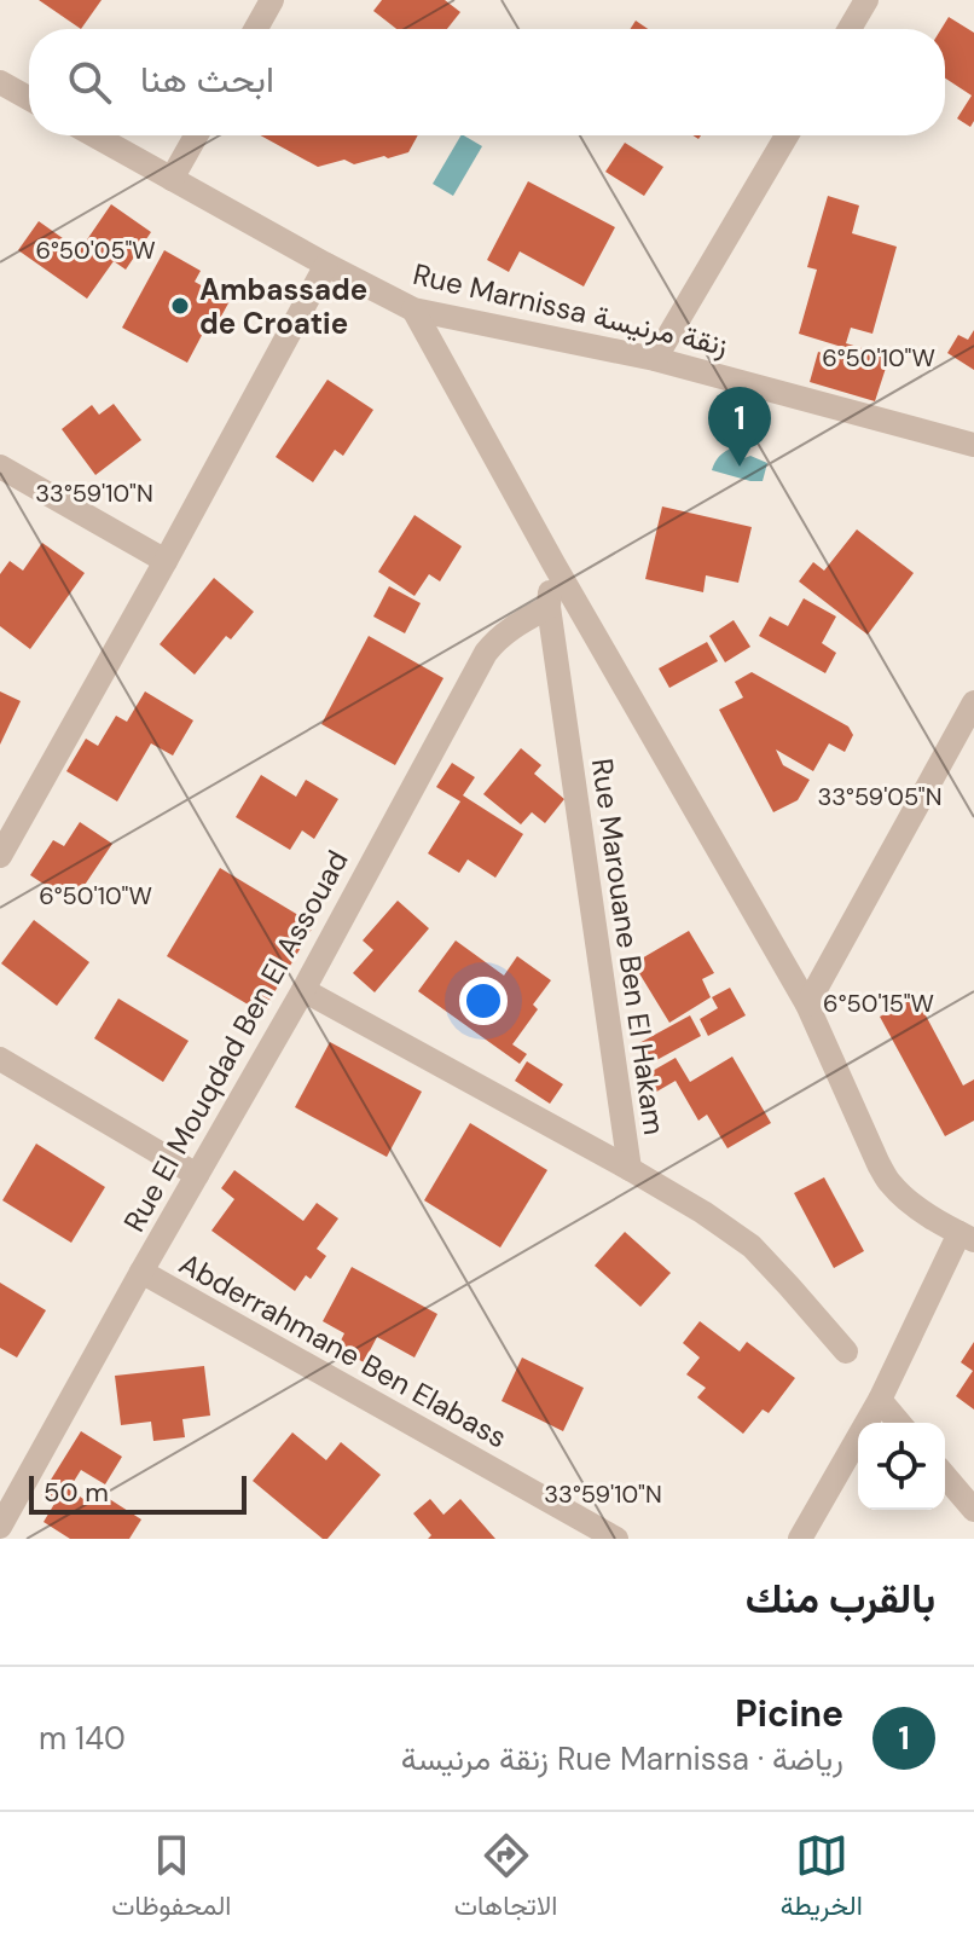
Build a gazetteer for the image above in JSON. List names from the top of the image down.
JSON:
{
  "streets": {
    "street": [
      "Rue Marnissa زنقة مرنيسة",
      "Rue Marouane Ben El Hakam",
      "Rue El Mouqdad Ben El Assouad",
      "Abderrahmane Ben Elabass"
    ]
  },
  "crossings": [
    ["Rue Marouane Ben El Hakam", "Rue El Mouqdad Ben El Assouad"],
    ["Rue El Mouqdad Ben El Assouad", "Abderrahmane Ben Elabass"]
  ],
  "places": ["Ambassade de Croatie"],
  "scale_bar": "50 m",
  "page": {
    "search": "ابحث هنا",
    "pins": "1",
    "scale": "50 m",
    "heading": "بالقرب منك",
    "list": [
      {
        "mark": "1",
        "name": "Picine",
        "note": "رياضة · Rue Marnissa زنقة مرنيسة",
        "value": "140 m"
      }
    ],
    "nav": ["الخريطة", "الاتجاهات", "المحفوظات"]
  },
  "coordinates": [
    "6°50'05\"W",
    "6°50'10\"W",
    "33°59'10\"N",
    "33°59'05\"N",
    "6°50'15\"W"
  ]
}
